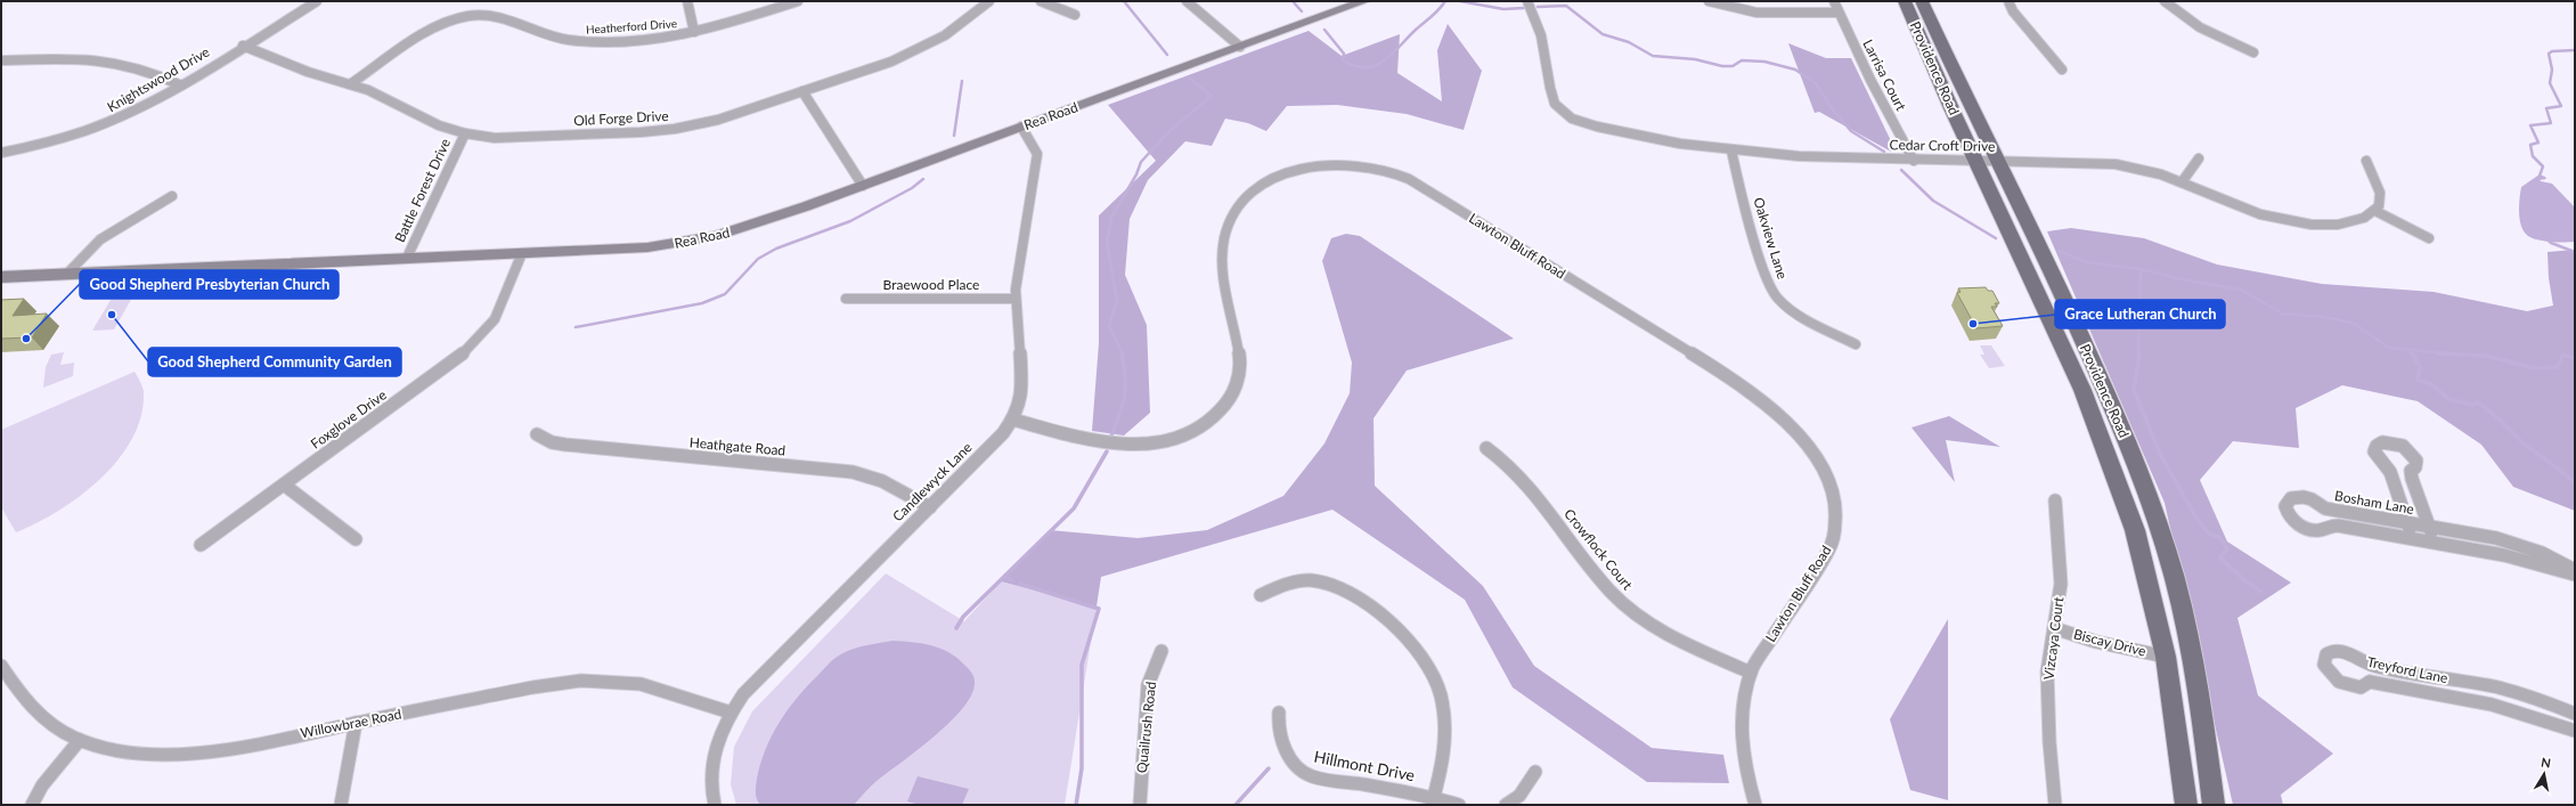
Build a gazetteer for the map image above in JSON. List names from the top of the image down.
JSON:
{
  "streets": {
    "main road": ["Providence Road", "Rea Road"],
    "street": [
      "Heatherford Drive",
      "Larrisa Court",
      "Knightswood Drive",
      "Old Forge Drive",
      "Cedar Croft Drive",
      "Battle Forest Drive",
      "Oakview Lane",
      "Lawton Bluff Road",
      "Braewood Place",
      "Foxglove Drive",
      "Heathgate Road",
      "Candlewyck Lane",
      "Bosham Lane",
      "Crowflock Court",
      "Vizcaya Court",
      "Biscay Drive",
      "Treyford Lane",
      "Willowbrae Road",
      "Quailrush Road",
      "Hillmont Drive"
    ]
  },
  "crossings": [
    ["Heatherford Drive", "Old Forge Drive"],
    ["Providence Road", "Cedar Croft Drive"],
    ["Providence Road", "Biscay Drive"],
    ["Larrisa Court", "Cedar Croft Drive"],
    ["Knightswood Drive", "Old Forge Drive"],
    ["Rea Road", "Battle Forest Drive"],
    ["Rea Road", "Foxglove Drive"],
    ["Rea Road", "Candlewyck Lane"],
    ["Old Forge Drive", "Battle Forest Drive"],
    ["Cedar Croft Drive", "Oakview Lane"],
    ["Lawton Bluff Road", "Candlewyck Lane"],
    ["Lawton Bluff Road", "Crowflock Court"],
    ["Braewood Place", "Candlewyck Lane"],
    ["Heathgate Road", "Candlewyck Lane"],
    ["Candlewyck Lane", "Willowbrae Road"],
    ["Vizcaya Court", "Biscay Drive"]
  ],
  "places": ["Good Shepherd Community Garden", "Grace Lutheran Church", "Good Shepherd Presbyterian Church"],
  "north": "top"
}
